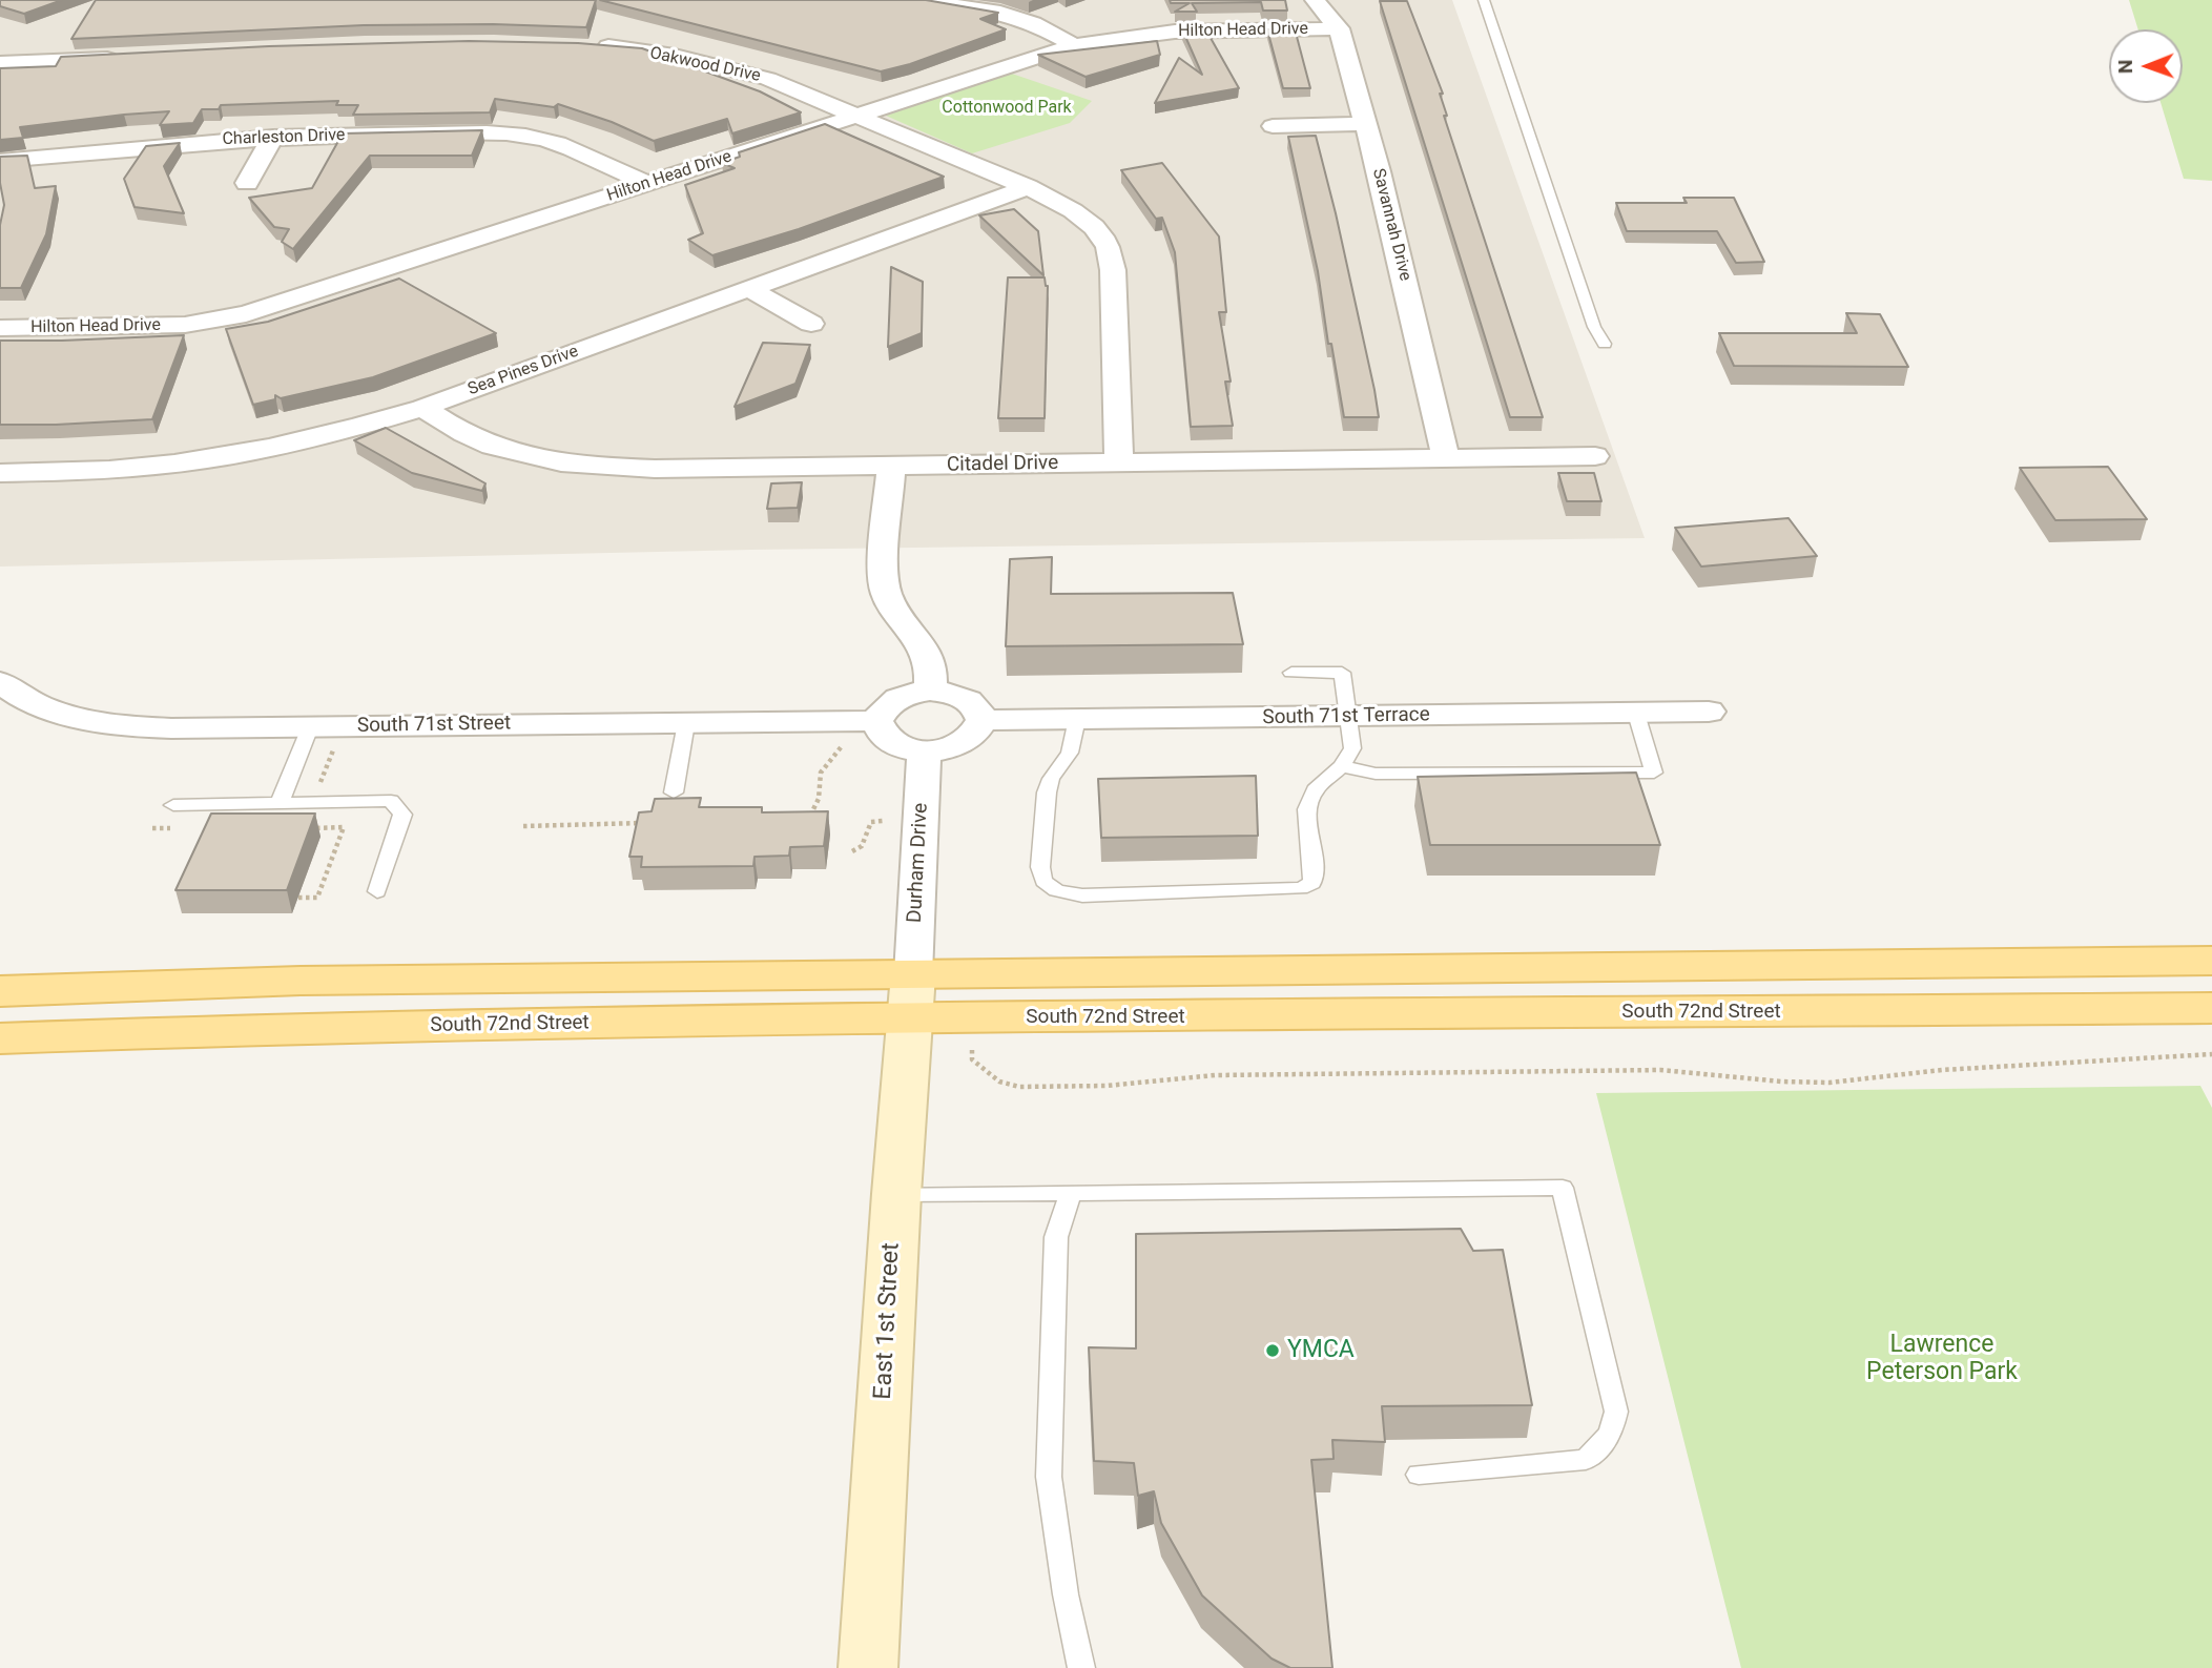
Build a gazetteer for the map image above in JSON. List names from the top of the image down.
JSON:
{
  "streets": {
    "main road": ["South 72nd Street", "East 1st Street"],
    "street": [
      "Hilton Head Drive",
      "Oakwood Drive",
      "Charleston Drive",
      "Savannah Drive",
      "Sea Pines Drive",
      "Citadel Drive",
      "South 71st Terrace",
      "South 71st Street",
      "Durham Drive"
    ]
  },
  "crossings": [
    ["Hilton Head Drive", "Oakwood Drive"],
    ["Hilton Head Drive", "Charleston Drive"],
    ["Hilton Head Drive", "Savannah Drive"],
    ["Oakwood Drive", "Sea Pines Drive"],
    ["Oakwood Drive", "Citadel Drive"],
    ["Savannah Drive", "Citadel Drive"],
    ["Sea Pines Drive", "Citadel Drive"],
    ["South 71st Terrace", "South 71st Street"],
    ["South 71st Terrace", "Durham Drive"],
    ["South 71st Street", "Durham Drive"],
    ["Durham Drive", "South 72nd Street"],
    ["Durham Drive", "East 1st Street"],
    ["South 72nd Street", "East 1st Street"]
  ],
  "parks": ["Cottonwood Park", "Lawrence Peterson Park"],
  "places": ["YMCA"],
  "north": "left"
}
